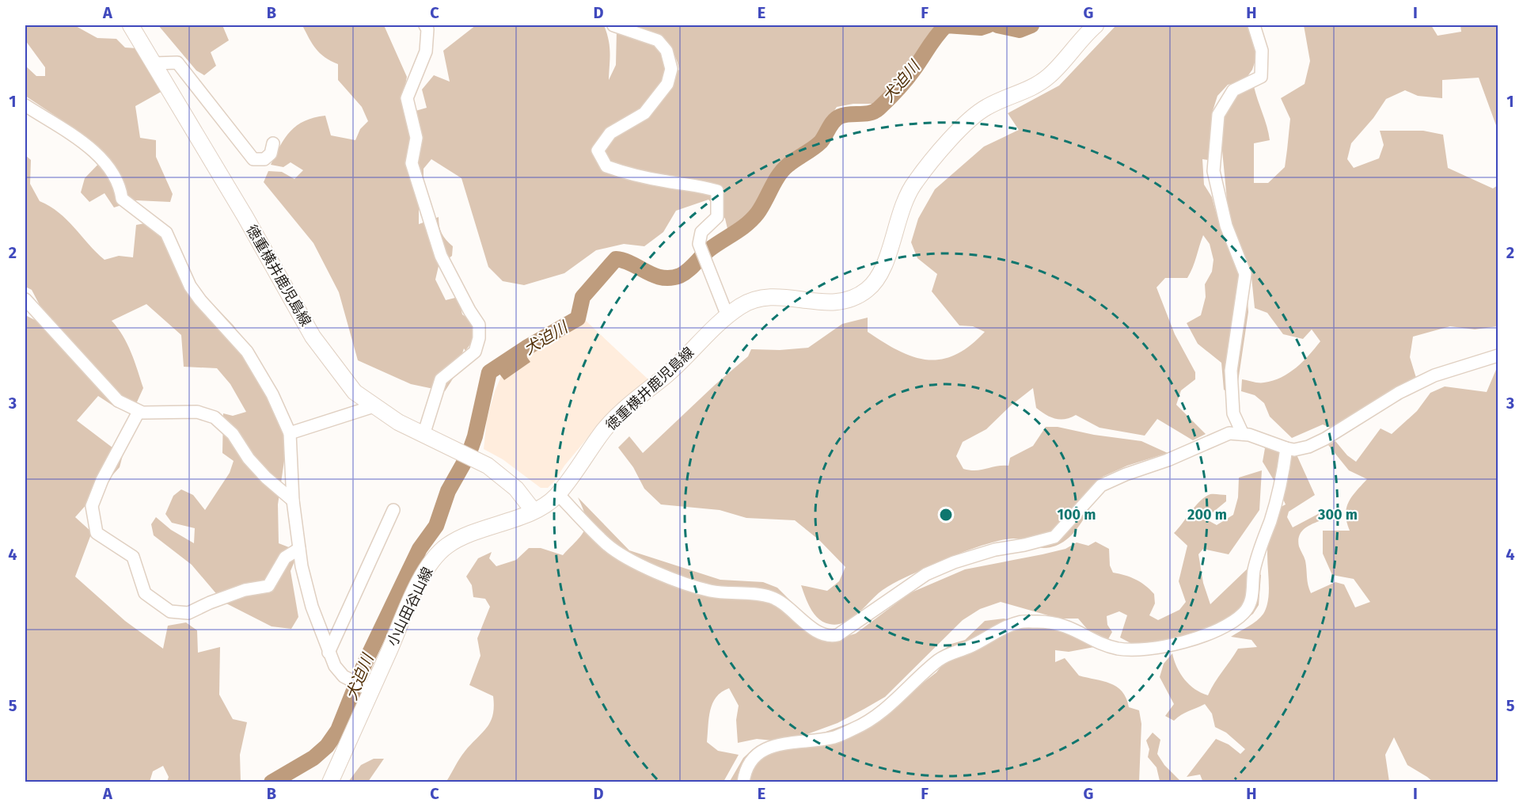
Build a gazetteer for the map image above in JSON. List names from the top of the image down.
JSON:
{
  "streets": {
    "main road": ["徳重横井鹿児島線", "小山田谷山線"]
  },
  "crossings": [
    ["徳重横井鹿児島線", "小山田谷山線"]
  ],
  "water": ["犬迫川"],
  "grid": {
    "columns": [
      "A",
      "B",
      "C",
      "D",
      "E",
      "F",
      "G",
      "H",
      "I"
    ],
    "rows": [
      "1",
      "2",
      "3",
      "4",
      "5"
    ]
  },
  "rings": ["100 m", "200 m", "300 m"]
}
